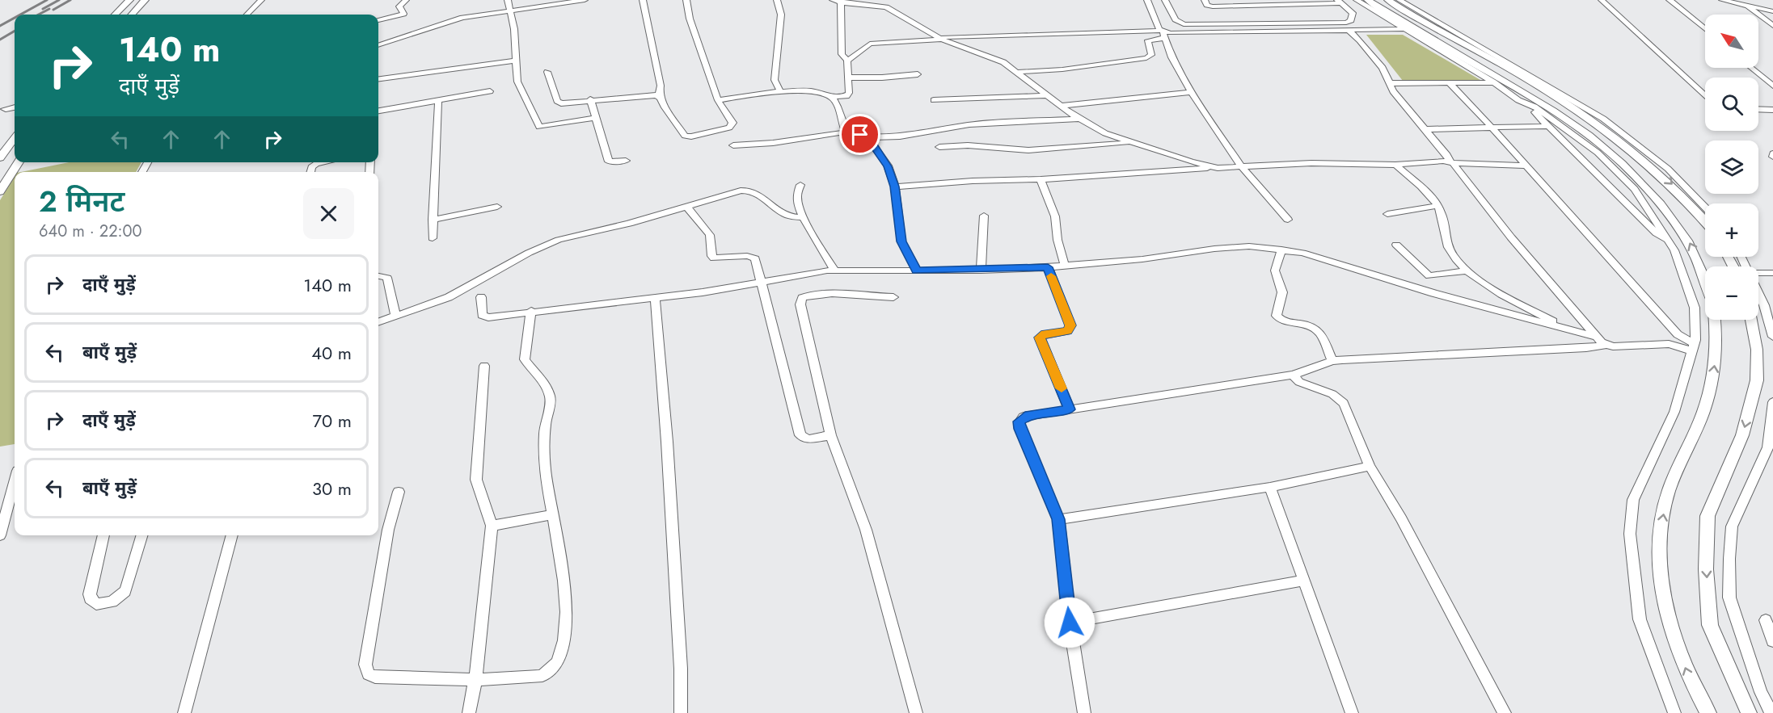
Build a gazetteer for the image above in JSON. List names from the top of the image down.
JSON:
{
  "north": "top left",
  "page": {
    "map_buttons": ["+", "−"],
    "turn": ["140 m", "दाएँ मुड़ें"],
    "heading": ["2 मिनट", "640 m · 22:00"],
    "list": [
      {
        "name": "दाएँ मुड़ें",
        "value": "140 m"
      },
      {
        "name": "बाएँ मुड़ें",
        "value": "40 m"
      },
      {
        "name": "दाएँ मुड़ें",
        "value": "70 m"
      },
      {
        "name": "बाएँ मुड़ें",
        "value": "30 m"
      }
    ]
  }
}
